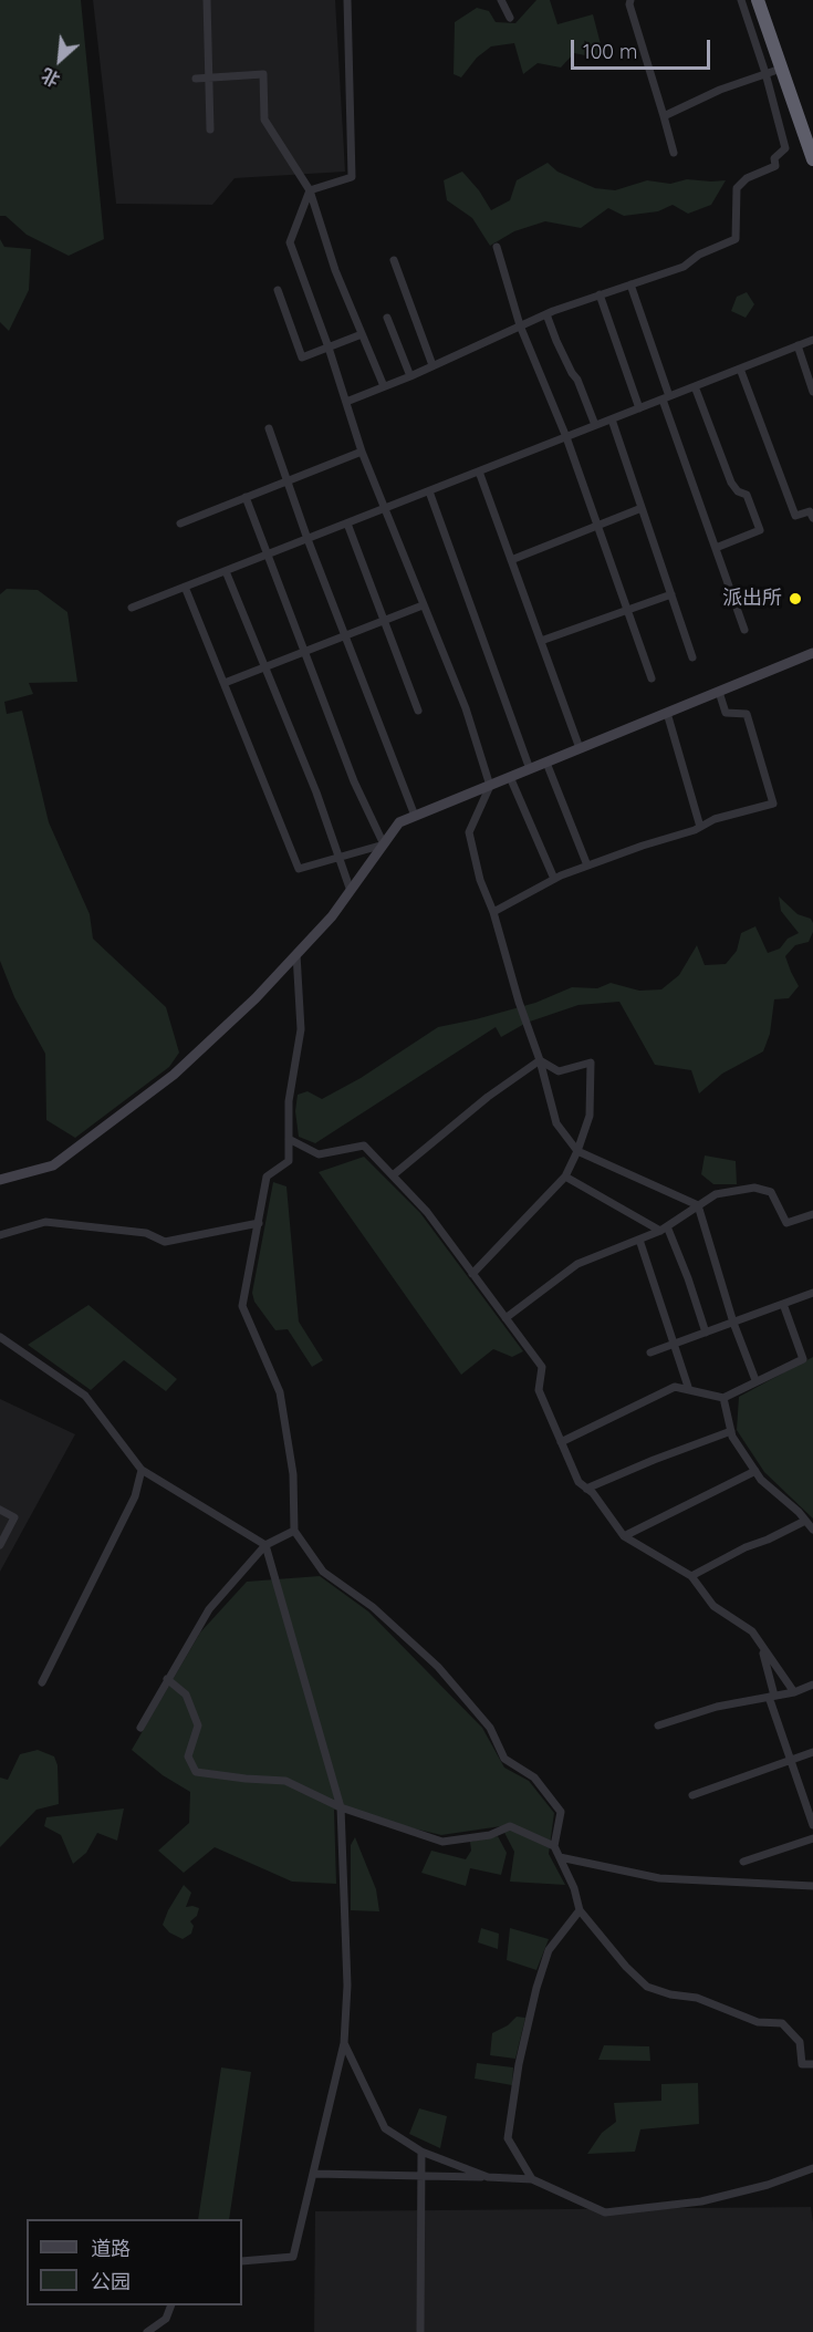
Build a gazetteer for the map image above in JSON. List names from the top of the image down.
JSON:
{
  "places": ["派出所"],
  "legend": ["道路", "公园"],
  "scale_bar": "100 m",
  "north": "bottom left"
}
